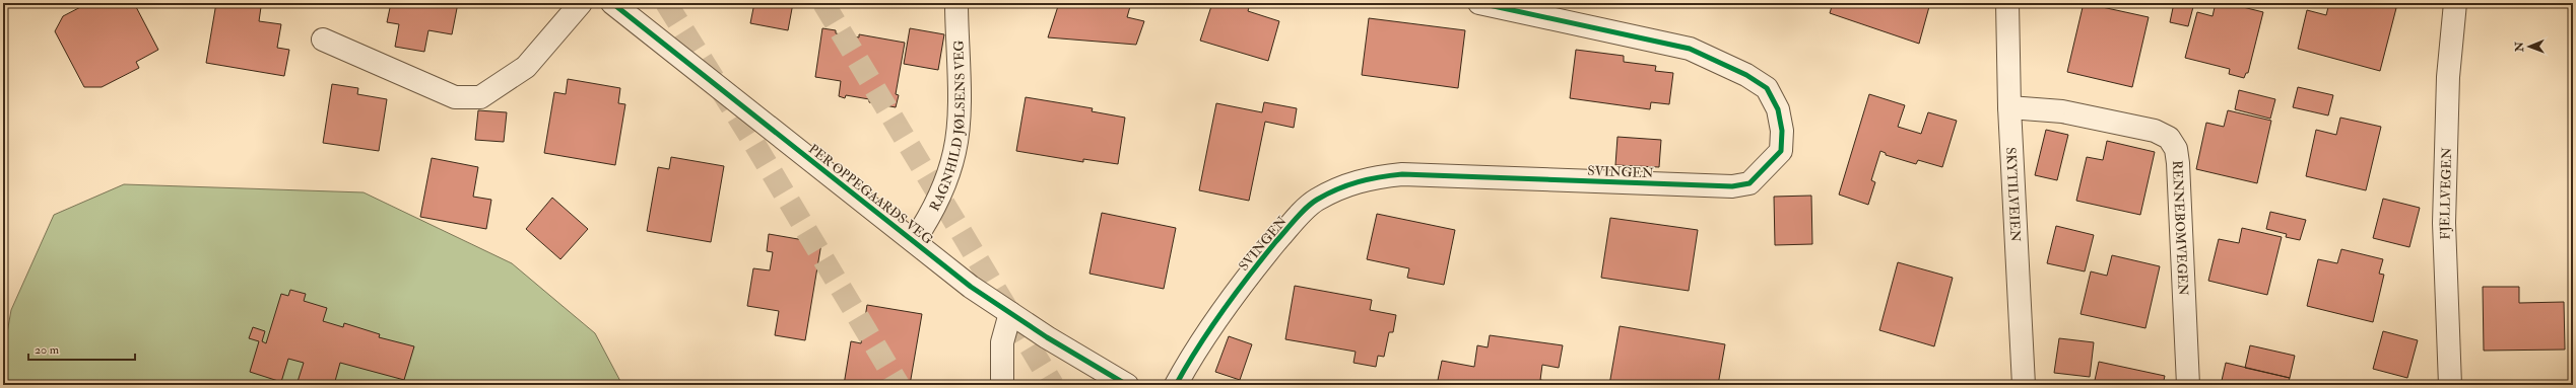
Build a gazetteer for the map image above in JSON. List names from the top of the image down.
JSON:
{
  "streets": {
    "street": [
      "RAGNHILD JØLSENS VEG",
      "SVINGEN",
      "PER OPPEGAARDS VEG",
      "FJELLVEGEN",
      "SKYTILVEIEN",
      "RENNEBOMVEGEN"
    ]
  },
  "crossings": [
    ["RAGNHILD JØLSENS VEG", "PER OPPEGAARDS VEG"],
    ["SKYTILVEIEN", "RENNEBOMVEGEN"]
  ],
  "scale_bar": "20 m",
  "north": "left"
}
